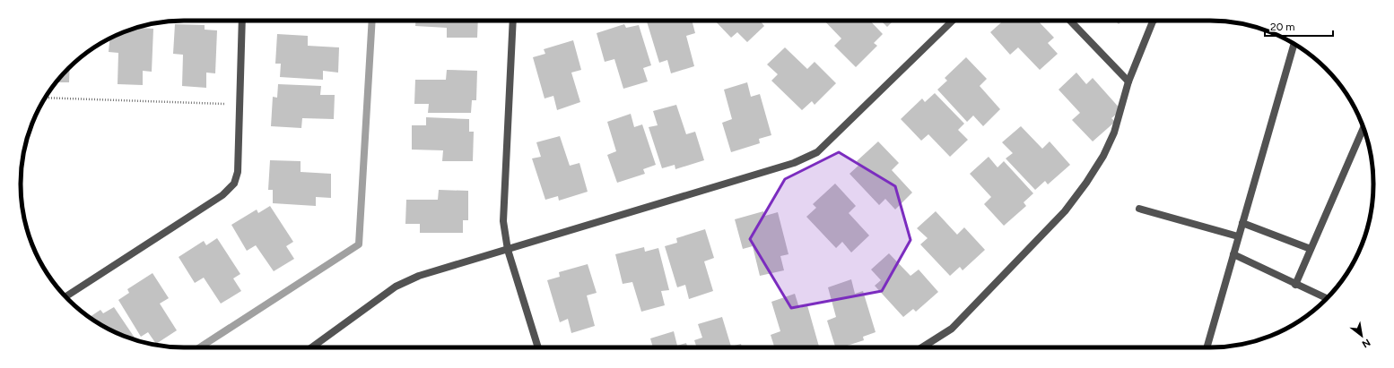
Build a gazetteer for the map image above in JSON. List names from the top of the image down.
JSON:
{
  "scale_bar": "20 m",
  "north": "bottom right"
}
